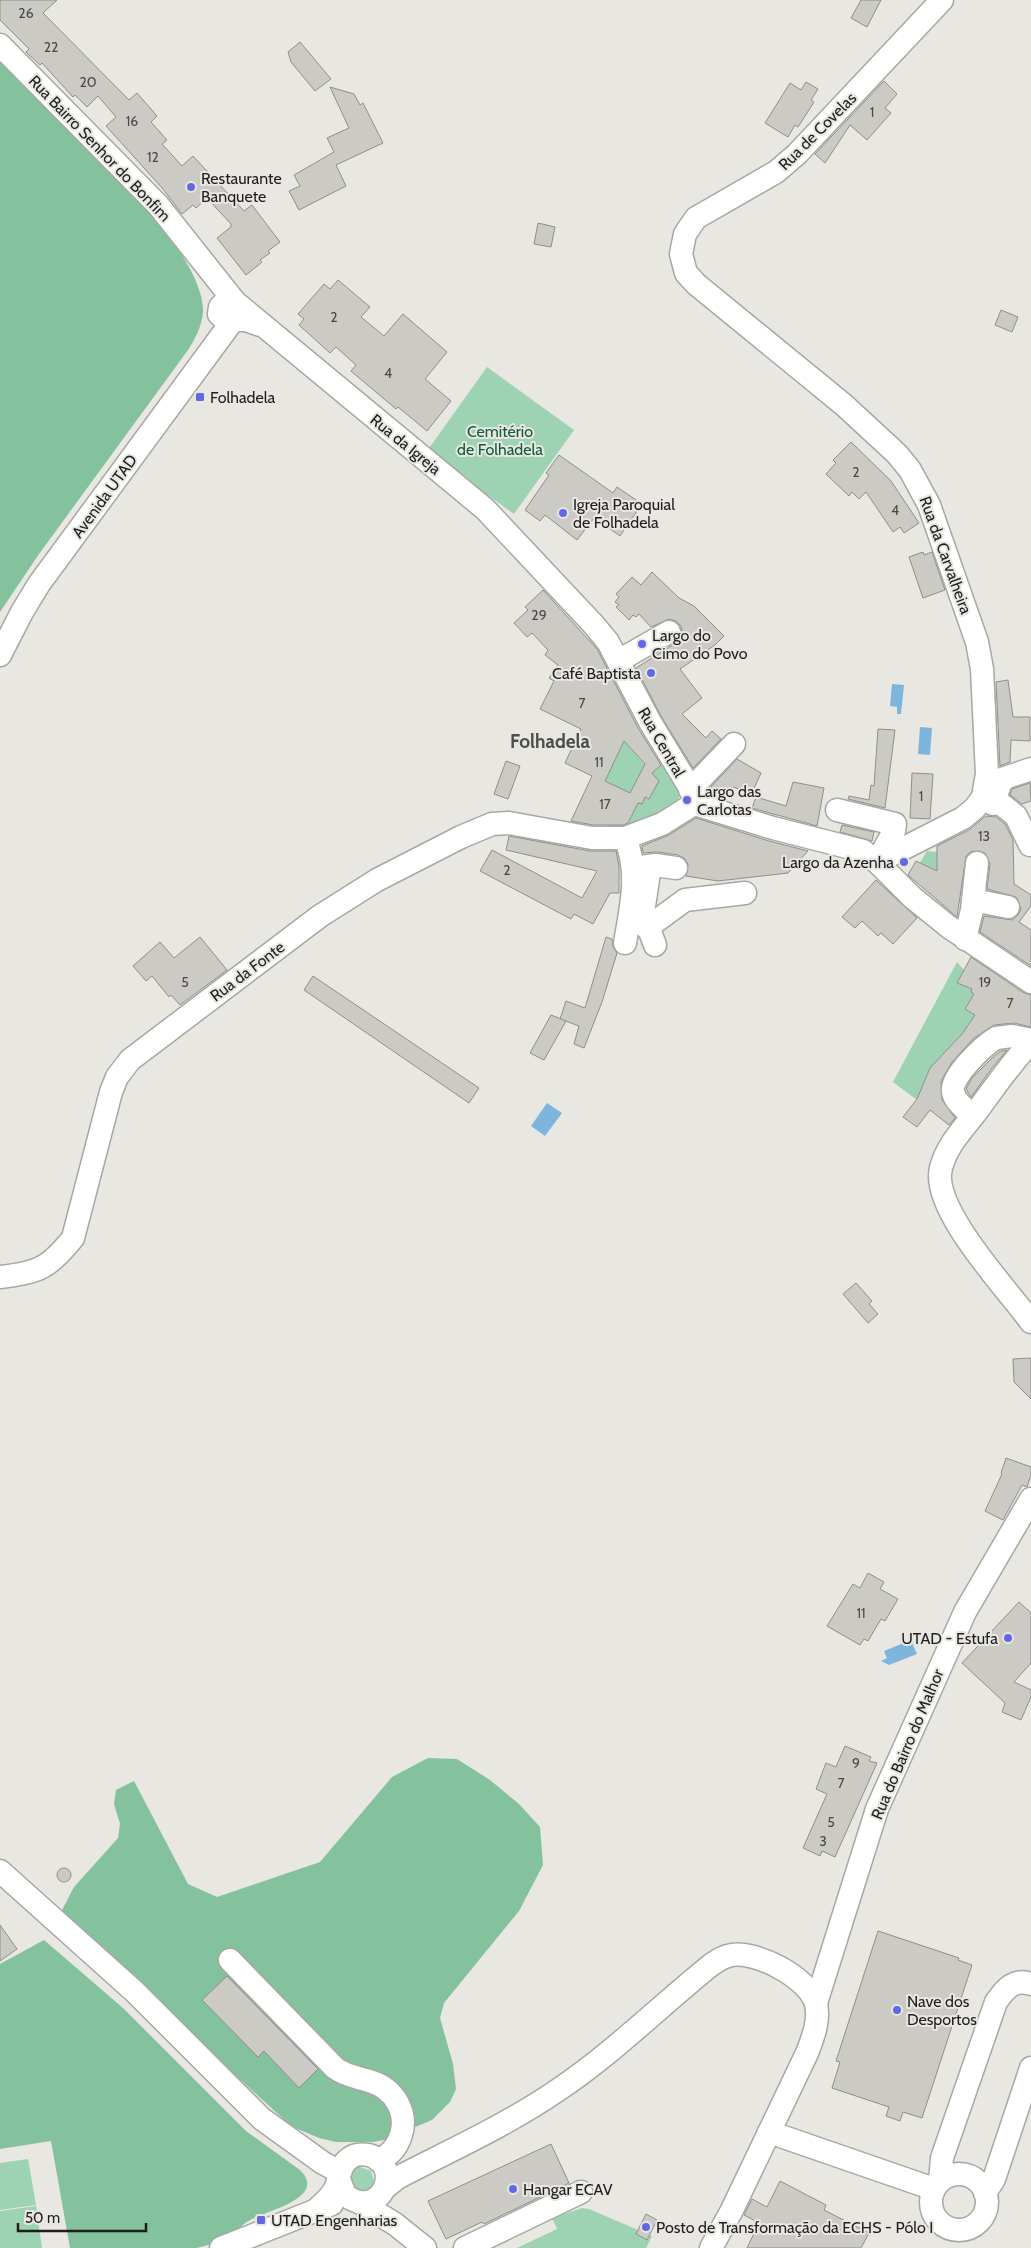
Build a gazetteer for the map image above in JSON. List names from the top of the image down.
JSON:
{
  "streets": {
    "street": [
      "Rua de Covelas",
      "Rua Bairro Senhor do Bonfim",
      "Rua da Igreja",
      "Avenida UTAD",
      "Rua da Carvalheira",
      "Rua Central",
      "Rua da Fonte",
      "Rua do Bairro do Malhor"
    ]
  },
  "crossings": [
    ["Rua de Covelas", "Rua da Carvalheira"],
    ["Rua Bairro Senhor do Bonfim", "Rua da Igreja"],
    ["Rua Bairro Senhor do Bonfim", "Avenida UTAD"],
    ["Rua da Igreja", "Avenida UTAD"],
    ["Rua da Igreja", "Rua Central"]
  ],
  "districts": ["Folhadela"],
  "parks": ["Cemitério de Folhadela"],
  "places": {
    "other": [
      "Restaurante Banquete",
      "Igreja Paroquial de Folhadela",
      "Largo do Cimo do Povo",
      "Café Baptista",
      "Largo das Carlotas",
      "Largo da Azenha",
      "UTAD - Estufa",
      "Nave dos Desportos",
      "Hangar ECAV",
      "Posto de Transformação da ECHS - Pólo I"
    ],
    "transit": ["Folhadela", "UTAD Engenharias"]
  },
  "house_numbers": [
    "26",
    "22",
    "20",
    "1",
    "16",
    "12",
    "2",
    "4",
    "2",
    "4",
    "29",
    "7",
    "11",
    "1",
    "17",
    "13",
    "2",
    "5",
    "19",
    "7",
    "11",
    "9",
    "7",
    "5",
    "3"
  ],
  "scale_bar": "50 m"
}
